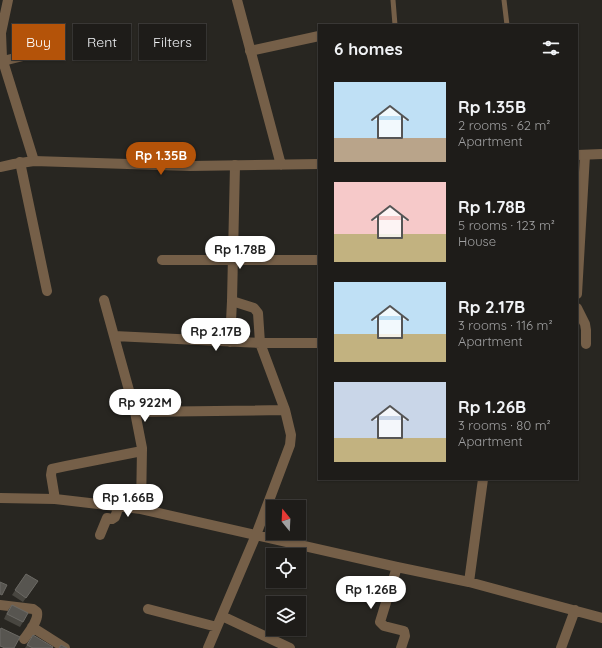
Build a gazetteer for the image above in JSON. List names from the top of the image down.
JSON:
{
  "north": "top",
  "page": {
    "chip": ["Buy", "Rent", "Filters"],
    "heading": "6 homes",
    "list": [
      {
        "name": "Rp 1.35B",
        "note": "2 rooms · 62 m² · Apartment"
      },
      {
        "name": "Rp 1.78B",
        "note": "5 rooms · 123 m² · House"
      },
      {
        "name": "Rp 2.17B",
        "note": "3 rooms · 116 m² · Apartment"
      },
      {
        "name": "Rp 1.26B",
        "note": "3 rooms · 80 m² · Apartment"
      }
    ],
    "price": [
      "Rp 1.35B",
      "Rp 1.78B",
      "Rp 2.17B",
      "Rp 922M",
      "Rp 1.66B",
      "Rp 1.26B"
    ]
  }
}
